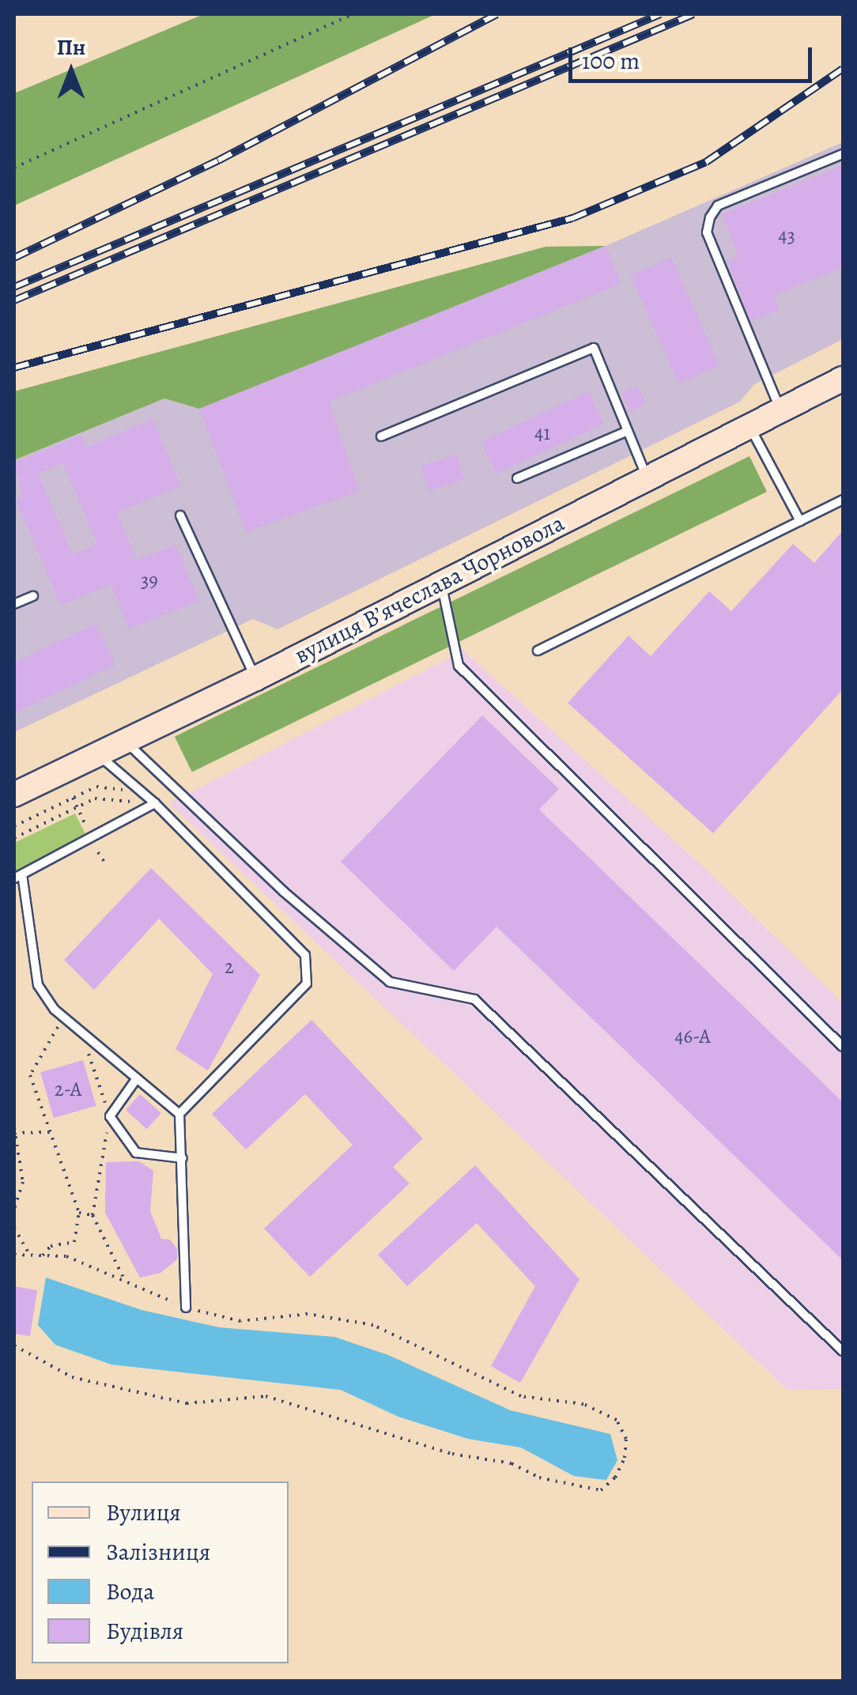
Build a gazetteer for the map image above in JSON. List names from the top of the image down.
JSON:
{
  "streets": {
    "main road": ["вулиця Вʼячеслава Чорновола"]
  },
  "house_numbers": [
    "43",
    "41",
    "39",
    "2",
    "46-А",
    "2-А"
  ],
  "legend": [
    "Вулиця",
    "Залізниця",
    "Вода",
    "Будівля"
  ],
  "scale_bar": "100 m",
  "north": "top"
}
